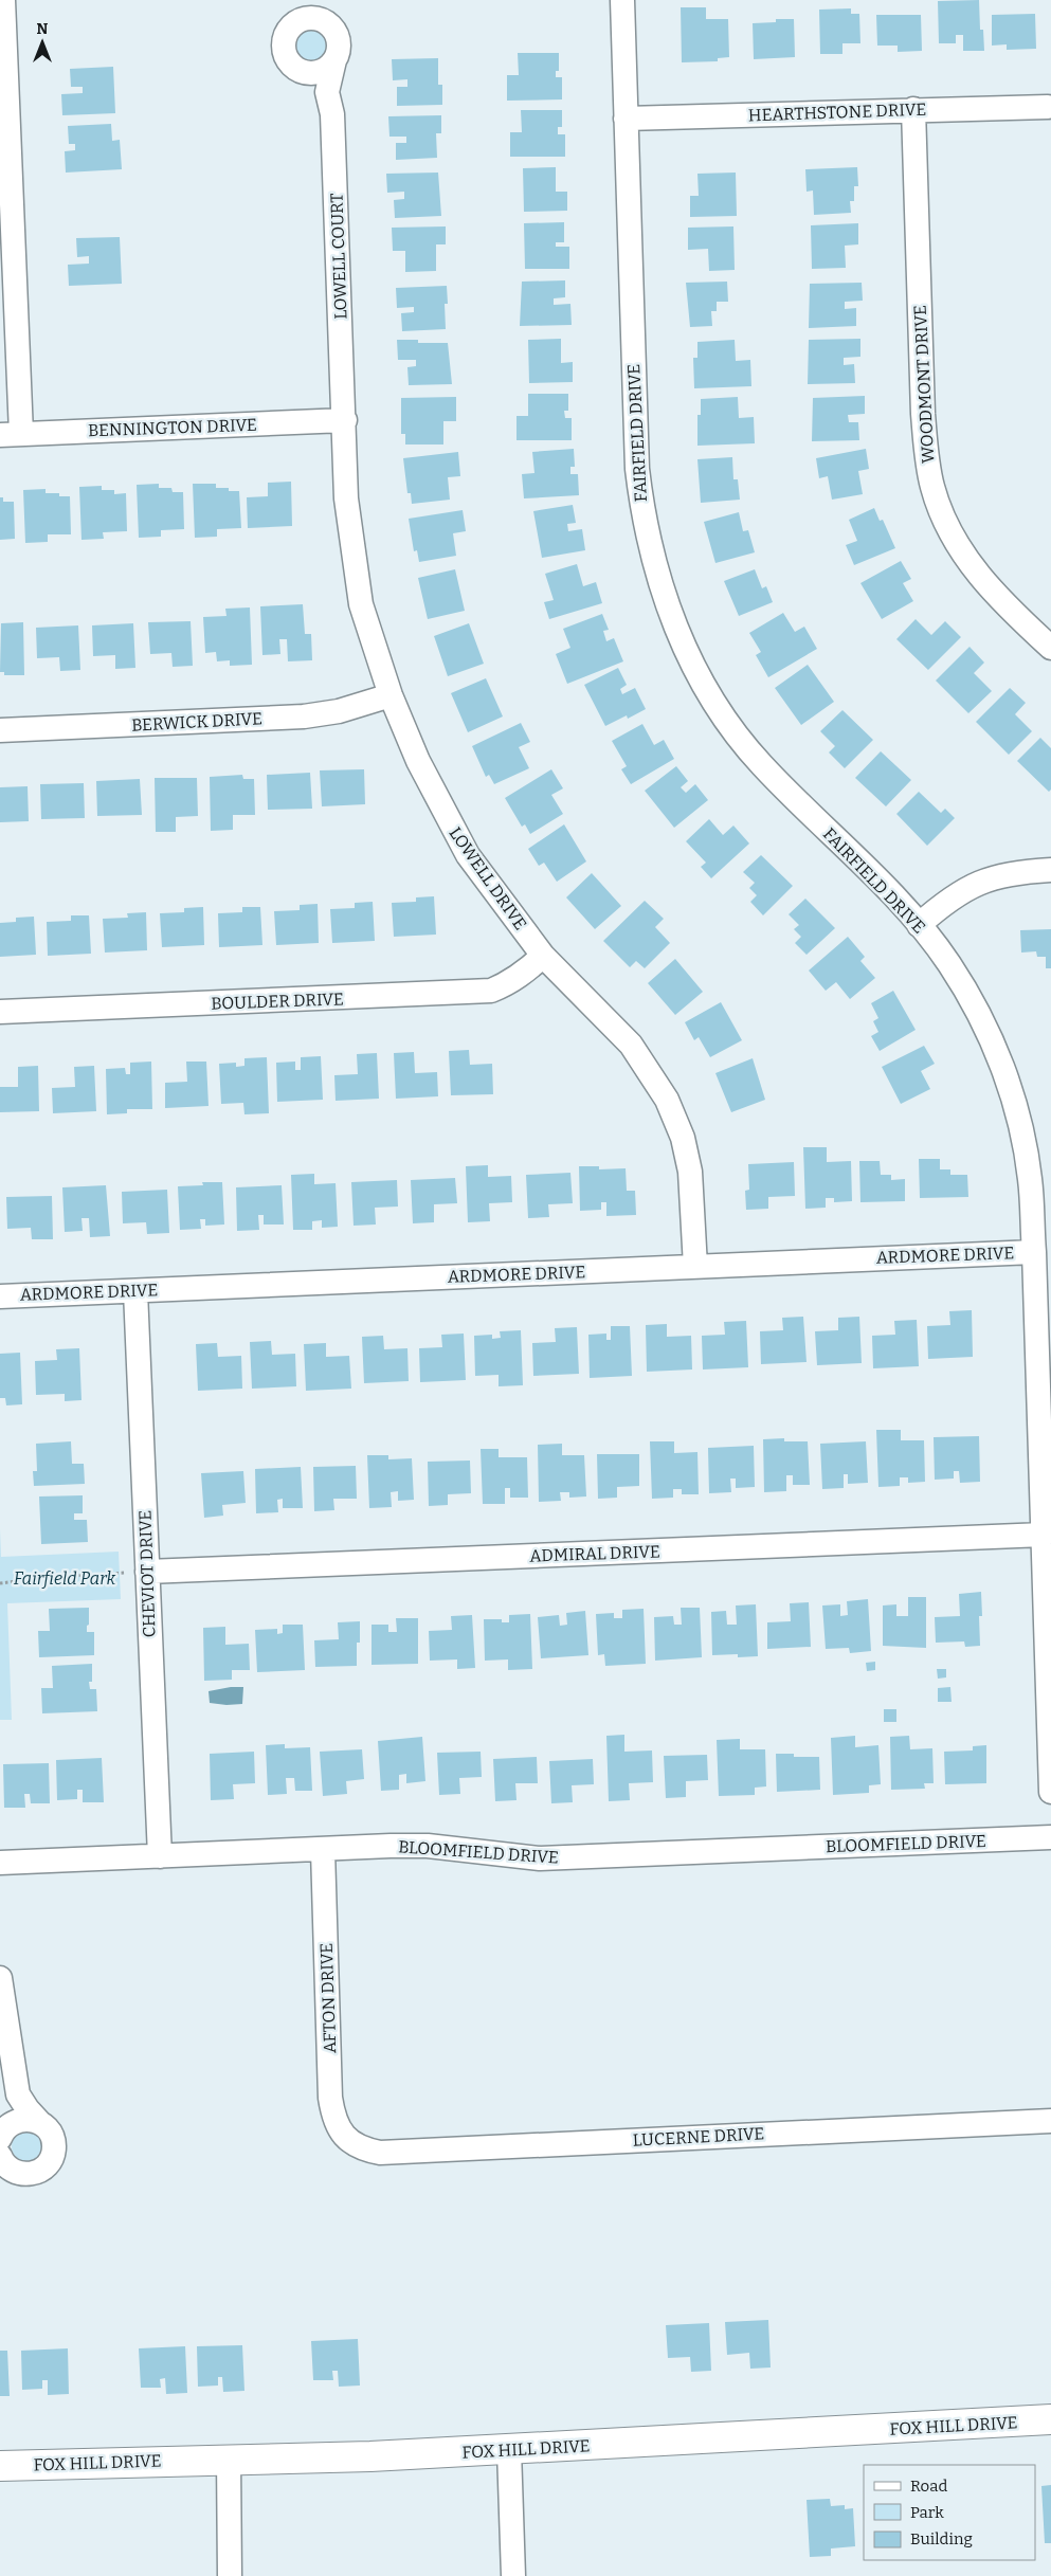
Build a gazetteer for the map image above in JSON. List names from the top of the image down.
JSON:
{
  "streets": {
    "street": [
      "HEARTHSTONE DRIVE",
      "LOWELL COURT",
      "WOODMONT DRIVE",
      "BENNINGTON DRIVE",
      "FAIRFIELD DRIVE",
      "BERWICK DRIVE",
      "LOWELL DRIVE",
      "BOULDER DRIVE",
      "ARDMORE DRIVE",
      "ADMIRAL DRIVE",
      "CHEVIOT DRIVE",
      "BLOOMFIELD DRIVE",
      "AFTON DRIVE",
      "LUCERNE DRIVE",
      "FOX HILL DRIVE"
    ]
  },
  "crossings": [
    ["HEARTHSTONE DRIVE", "WOODMONT DRIVE"],
    ["HEARTHSTONE DRIVE", "FAIRFIELD DRIVE"],
    ["LOWELL COURT", "BENNINGTON DRIVE"],
    ["LOWELL COURT", "LOWELL DRIVE"],
    ["BENNINGTON DRIVE", "LOWELL DRIVE"],
    ["FAIRFIELD DRIVE", "ARDMORE DRIVE"],
    ["FAIRFIELD DRIVE", "ADMIRAL DRIVE"],
    ["BERWICK DRIVE", "LOWELL DRIVE"],
    ["LOWELL DRIVE", "BOULDER DRIVE"],
    ["LOWELL DRIVE", "ARDMORE DRIVE"],
    ["ARDMORE DRIVE", "CHEVIOT DRIVE"],
    ["ADMIRAL DRIVE", "CHEVIOT DRIVE"],
    ["CHEVIOT DRIVE", "BLOOMFIELD DRIVE"],
    ["BLOOMFIELD DRIVE", "AFTON DRIVE"],
    ["AFTON DRIVE", "LUCERNE DRIVE"]
  ],
  "parks": ["Fairfield Park"],
  "legend": ["Road", "Park", "Building"],
  "north": "top"
}
